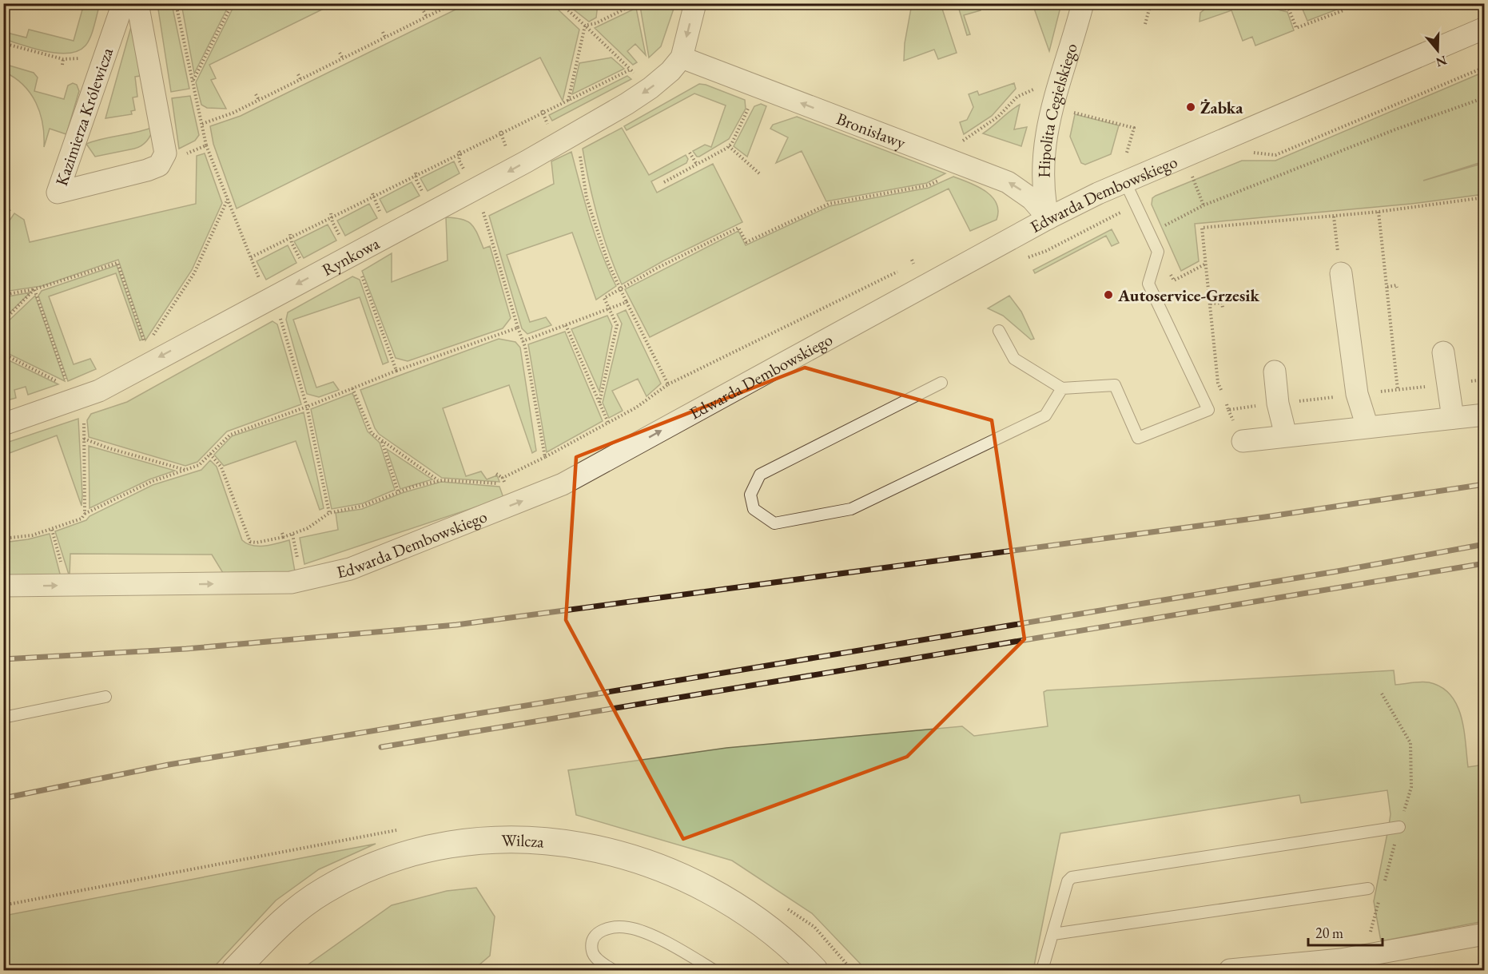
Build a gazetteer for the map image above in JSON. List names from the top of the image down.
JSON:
{
  "streets": {
    "street": [
      "Hipolita Cegielskiego",
      "Kazimierza Królewicza",
      "Bronisławy",
      "Edwarda Dembowskiego",
      "Rynkowa",
      "Wilcza"
    ]
  },
  "crossings": [
    ["Hipolita Cegielskiego", "Bronisławy"],
    ["Hipolita Cegielskiego", "Edwarda Dembowskiego"],
    ["Bronisławy", "Edwarda Dembowskiego"],
    ["Bronisławy", "Rynkowa"]
  ],
  "one_way": ["Bronisławy", "Edwarda Dembowskiego", "Rynkowa"],
  "places": ["Żabka", "Autoservice-Grzesik"],
  "scale_bar": "20 m",
  "north": "bottom"
}
